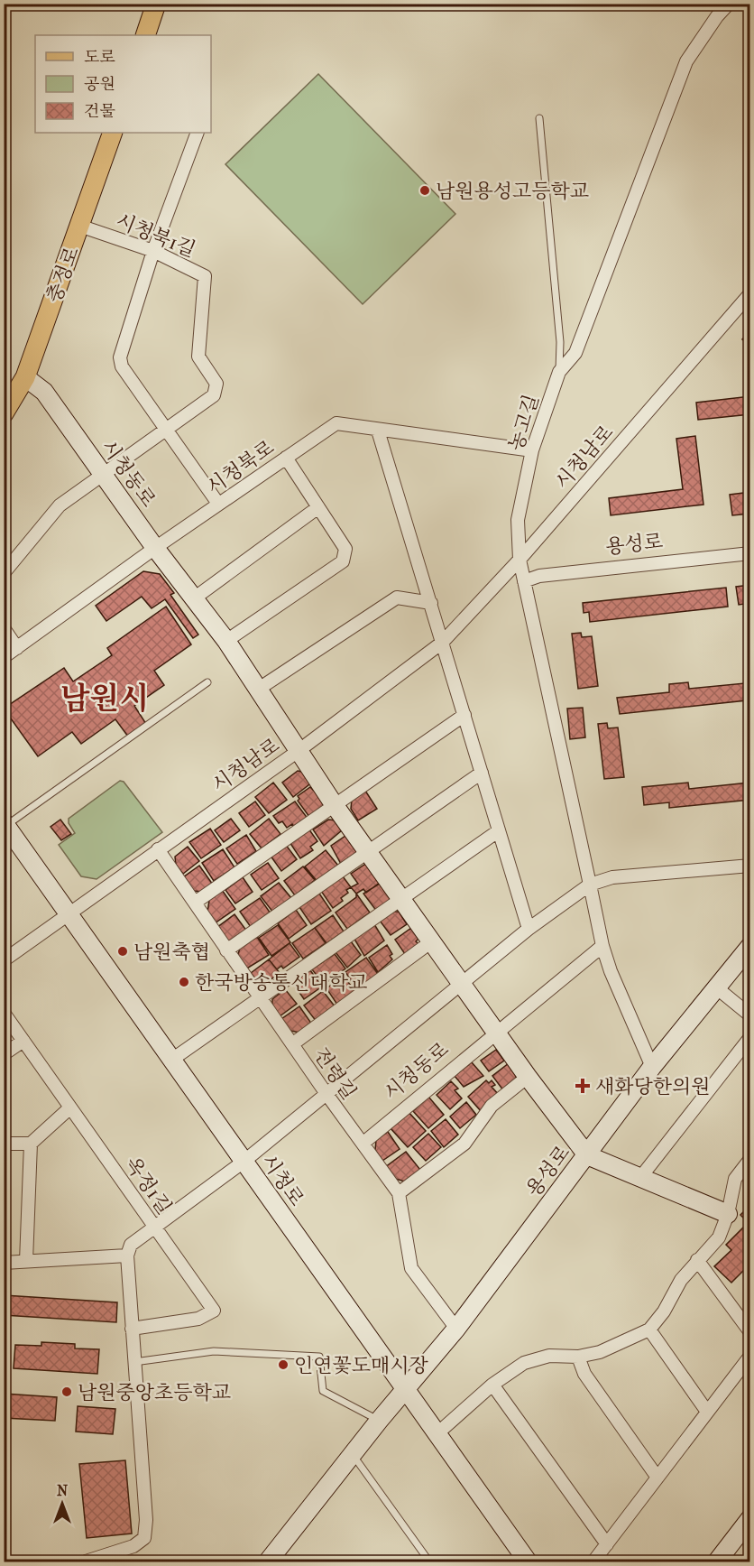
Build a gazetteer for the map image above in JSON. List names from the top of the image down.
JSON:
{
  "streets": {
    "main road": ["충정로"],
    "street": [
      "시청북1길",
      "농고길",
      "시청남로",
      "시청북로",
      "시청동로",
      "용성로",
      "전령길",
      "시청로",
      "옥정1길"
    ]
  },
  "crossings": [
    ["시청북1길", "충정로"],
    ["시청북1길", "시청동로"],
    ["충정로", "시청동로"],
    ["농고길", "시청남로"],
    ["농고길", "시청북로"],
    ["농고길", "시청동로"],
    ["농고길", "용성로"],
    ["시청남로", "시청동로"],
    ["시청남로", "전령길"],
    ["시청남로", "시청로"],
    ["시청북로", "시청동로"],
    ["시청동로", "용성로"],
    ["시청동로", "전령길"],
    ["시청동로", "시청로"],
    ["시청동로", "옥정1길"],
    ["용성로", "전령길"],
    ["용성로", "시청로"]
  ],
  "districts": ["남원시"],
  "places": {
    "other": [
      "남원용성고등학교",
      "남원축협",
      "한국방송통신대학교",
      "인연꽃도매시장",
      "남원중앙초등학교"
    ],
    "health": ["새화당한의원"]
  },
  "legend": ["도로", "공원", "건물"],
  "north": "top"
}
